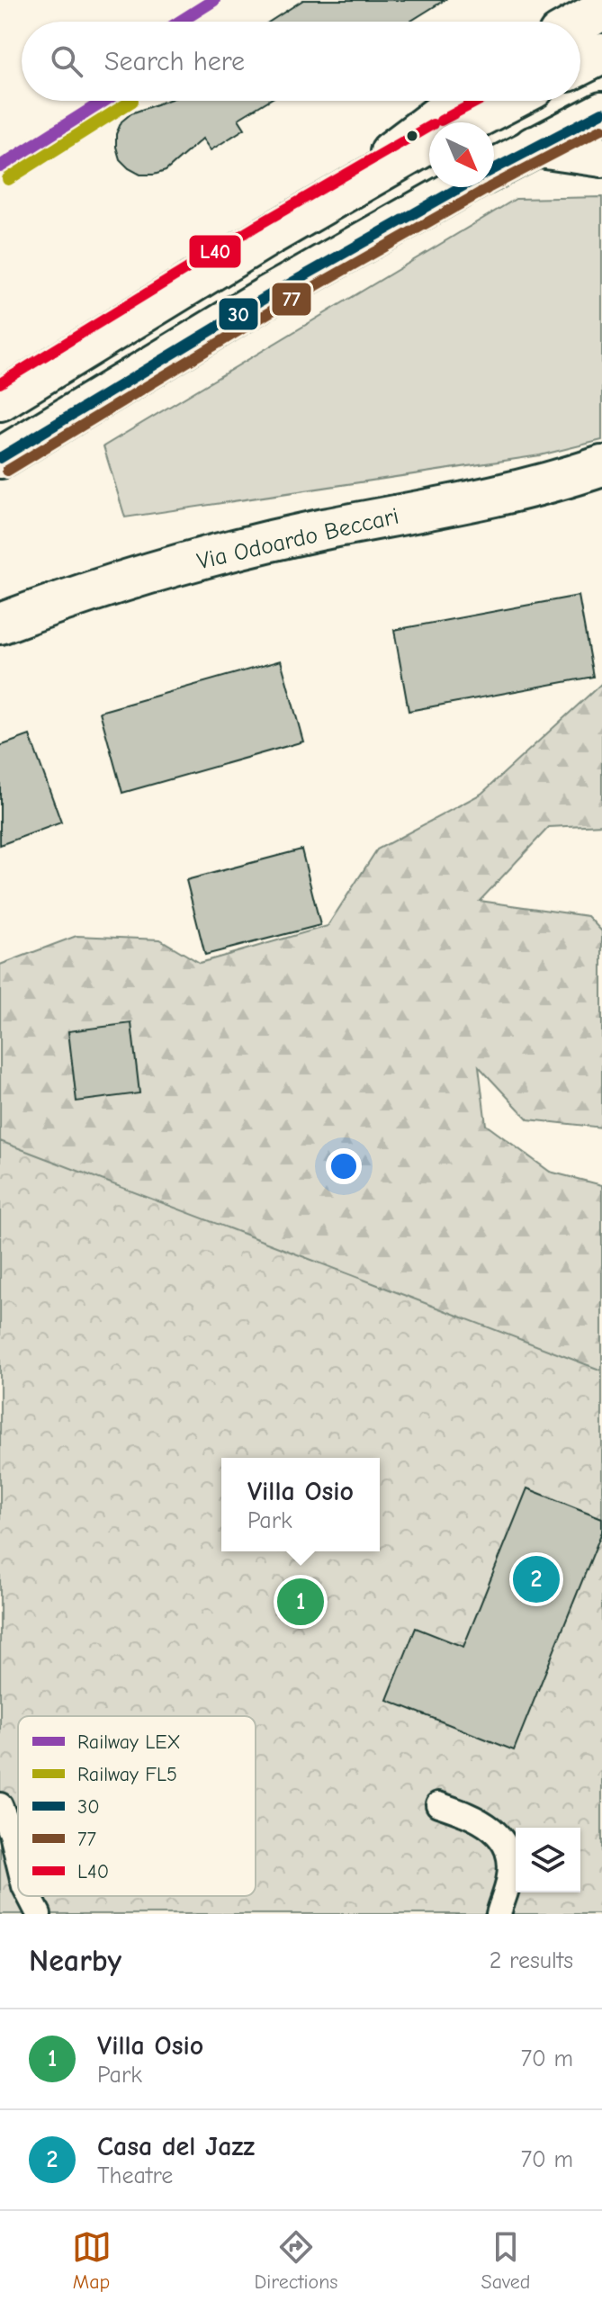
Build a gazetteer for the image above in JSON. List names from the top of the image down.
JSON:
{
  "streets": {
    "main road": ["Via Odoardo Beccari"]
  },
  "lines": [
    "rail line LEX",
    "rail line FL5",
    "transit line L40",
    "transit line 30",
    "transit line 77"
  ],
  "legend": [
    "Railway LEX",
    "Railway FL5",
    "30",
    "77",
    "L40"
  ],
  "north": "bottom right",
  "page": {
    "search": "Search here",
    "popup": ["Villa Osio", "Park"],
    "pins": ["2", "1"],
    "heading": ["Nearby", "2 results"],
    "list": [
      {
        "mark": "1",
        "name": "Villa Osio",
        "note": "Park",
        "value": "70 m"
      },
      {
        "mark": "2",
        "name": "Casa del Jazz",
        "note": "Theatre",
        "value": "70 m"
      }
    ],
    "nav": ["Map", "Directions", "Saved"]
  }
}
